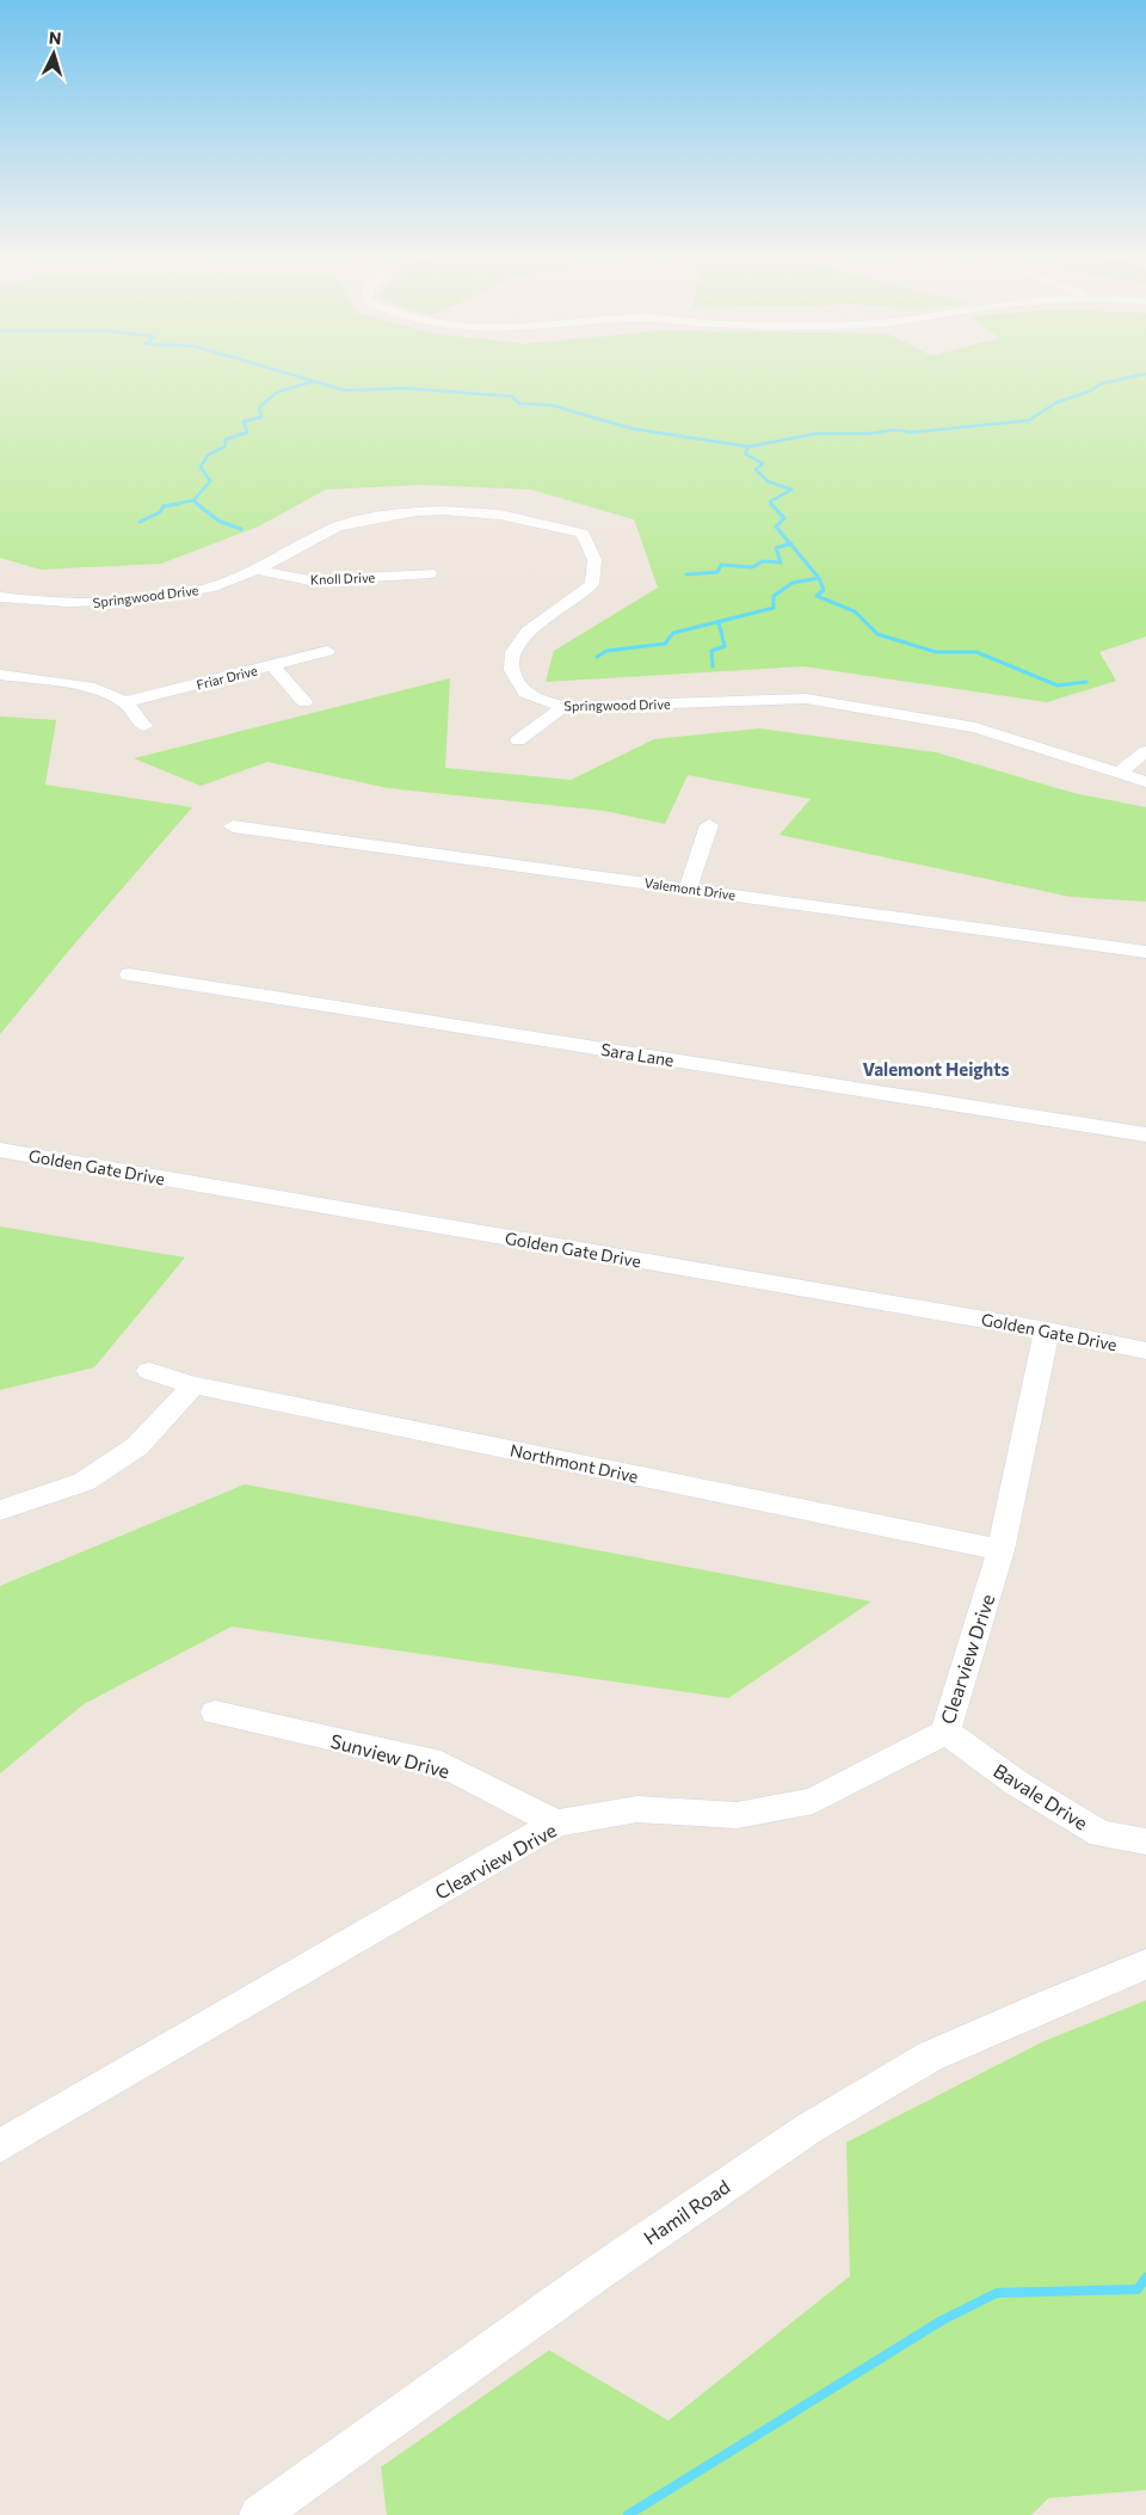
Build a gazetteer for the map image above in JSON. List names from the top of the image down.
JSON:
{
  "streets": {
    "street": [
      "Knoll Drive",
      "Springwood Drive",
      "Friar Drive",
      "Valemont Drive",
      "Sara Lane",
      "Golden Gate Drive",
      "Northmont Drive",
      "Clearview Drive",
      "Sunview Drive",
      "Bavale Drive",
      "Hamil Road"
    ]
  },
  "crossings": [
    ["Knoll Drive", "Springwood Drive"],
    ["Golden Gate Drive", "Clearview Drive"],
    ["Northmont Drive", "Clearview Drive"],
    ["Clearview Drive", "Sunview Drive"],
    ["Clearview Drive", "Bavale Drive"]
  ],
  "districts": ["Valemont Heights"],
  "north": "top"
}
